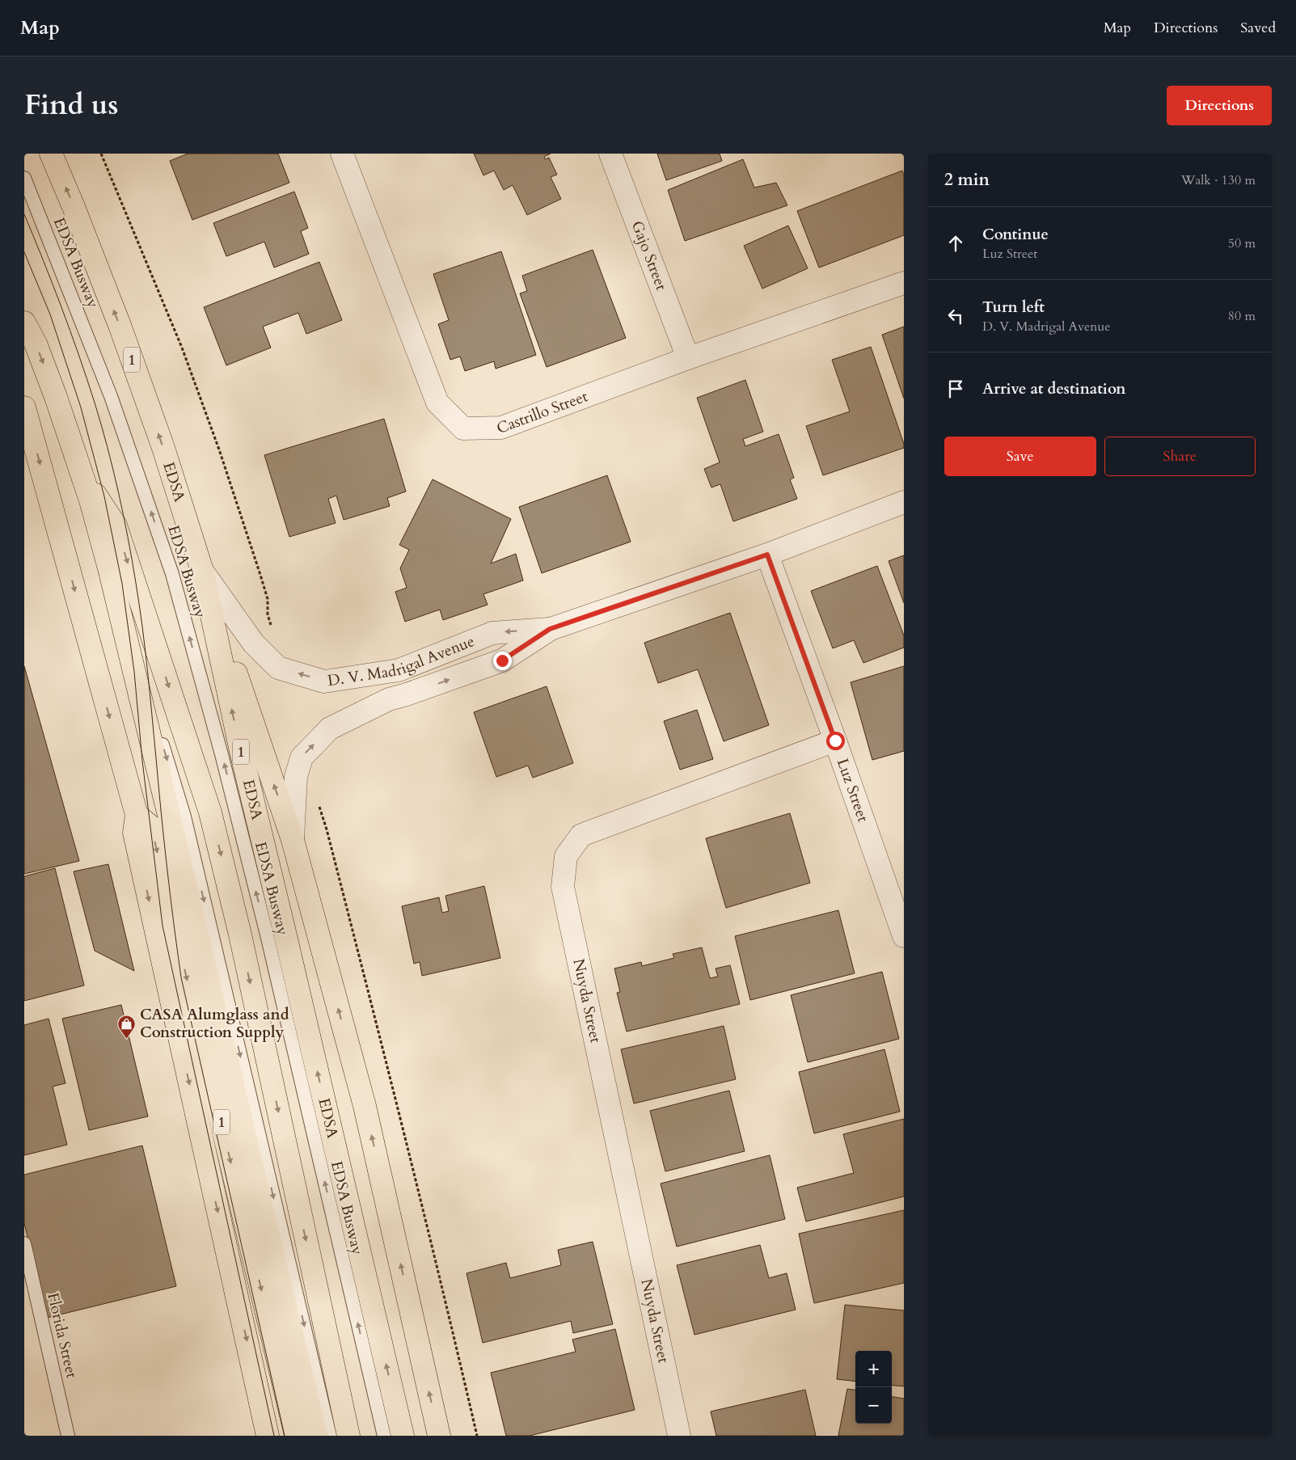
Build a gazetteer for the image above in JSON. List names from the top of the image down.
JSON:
{
  "streets": {
    "highway": ["1", "EDSA"],
    "street": [
      "Gajo Street",
      "Castrillo Street",
      "D. V. Madrigal Avenue",
      "Luz Street",
      "Nuyda Street"
    ],
    "lane": ["EDSA Busway", "Florida Street"]
  },
  "crossings": [
    ["Gajo Street", "Castrillo Street"],
    ["EDSA Busway", "EDSA"],
    ["1", "EDSA"],
    ["1", "D. V. Madrigal Avenue"],
    ["EDSA", "D. V. Madrigal Avenue"],
    ["D. V. Madrigal Avenue", "Luz Street"],
    ["Luz Street", "Nuyda Street"]
  ],
  "places": {
    "shop": ["CASA Alumglass and Construction Supply"]
  },
  "page": {
    "header": "Map",
    "nav": ["Map", "Directions", "Saved"],
    "title": "Find us",
    "buttons": [
      "Directions",
      ["Save", "Share"]
    ],
    "heading": ["2 min", "Walk · 130 m"],
    "list": [
      ["Continue", "Luz Street", "50 m"],
      ["Turn left", "D. V. Madrigal Avenue", "80 m"],
      "Arrive at destination"
    ],
    "map_buttons": ["+", "−"]
  }
}
